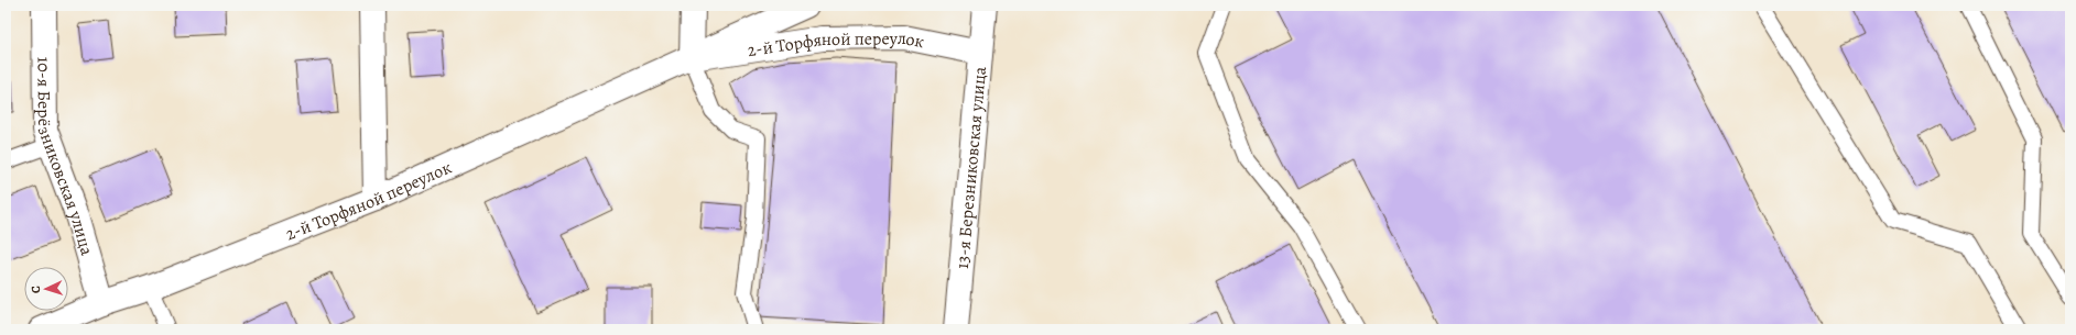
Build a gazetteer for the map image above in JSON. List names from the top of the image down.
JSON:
{
  "streets": {
    "street": ["2-й Торфяной переулок", "10-я Берёзниковская улица", "13-я Березниковская улица"]
  },
  "crossings": [
    ["2-й Торфяной переулок", "10-я Берёзниковская улица"],
    ["2-й Торфяной переулок", "13-я Березниковская улица"]
  ],
  "north": "left"
}
